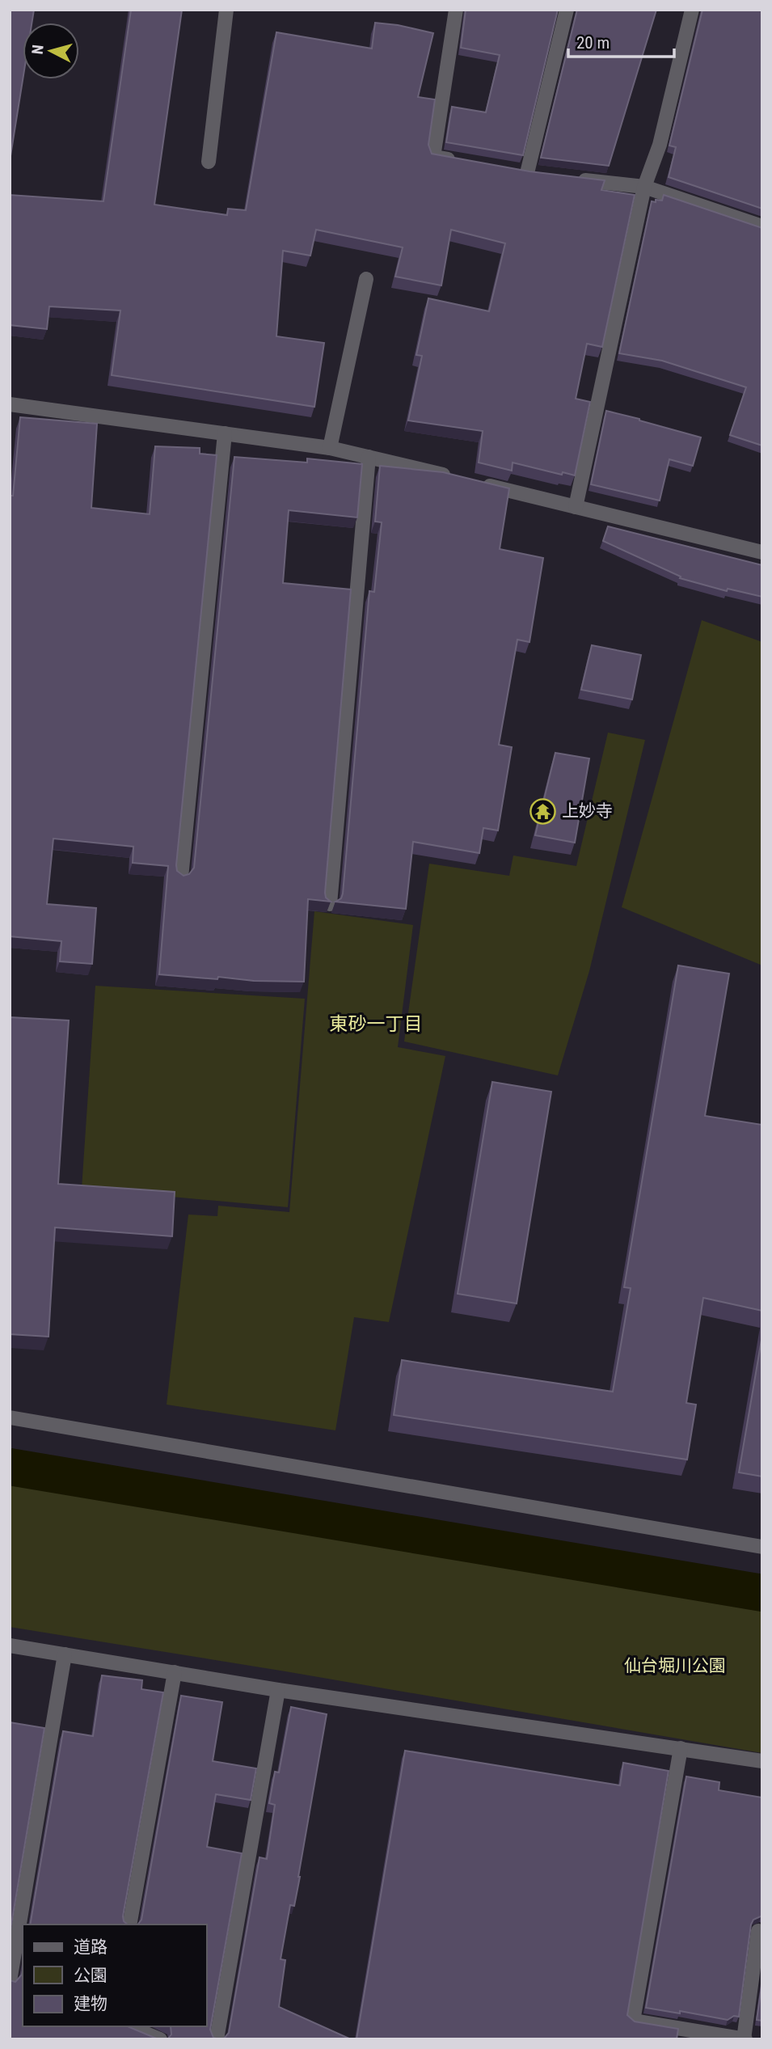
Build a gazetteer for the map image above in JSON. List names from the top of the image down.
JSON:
{
  "districts": ["東砂一丁目"],
  "parks": ["仙台堀川公園"],
  "places": {
    "temple": ["上妙寺"]
  },
  "legend": ["道路", "公園", "建物"],
  "scale_bar": "20 m",
  "north": "left"
}
